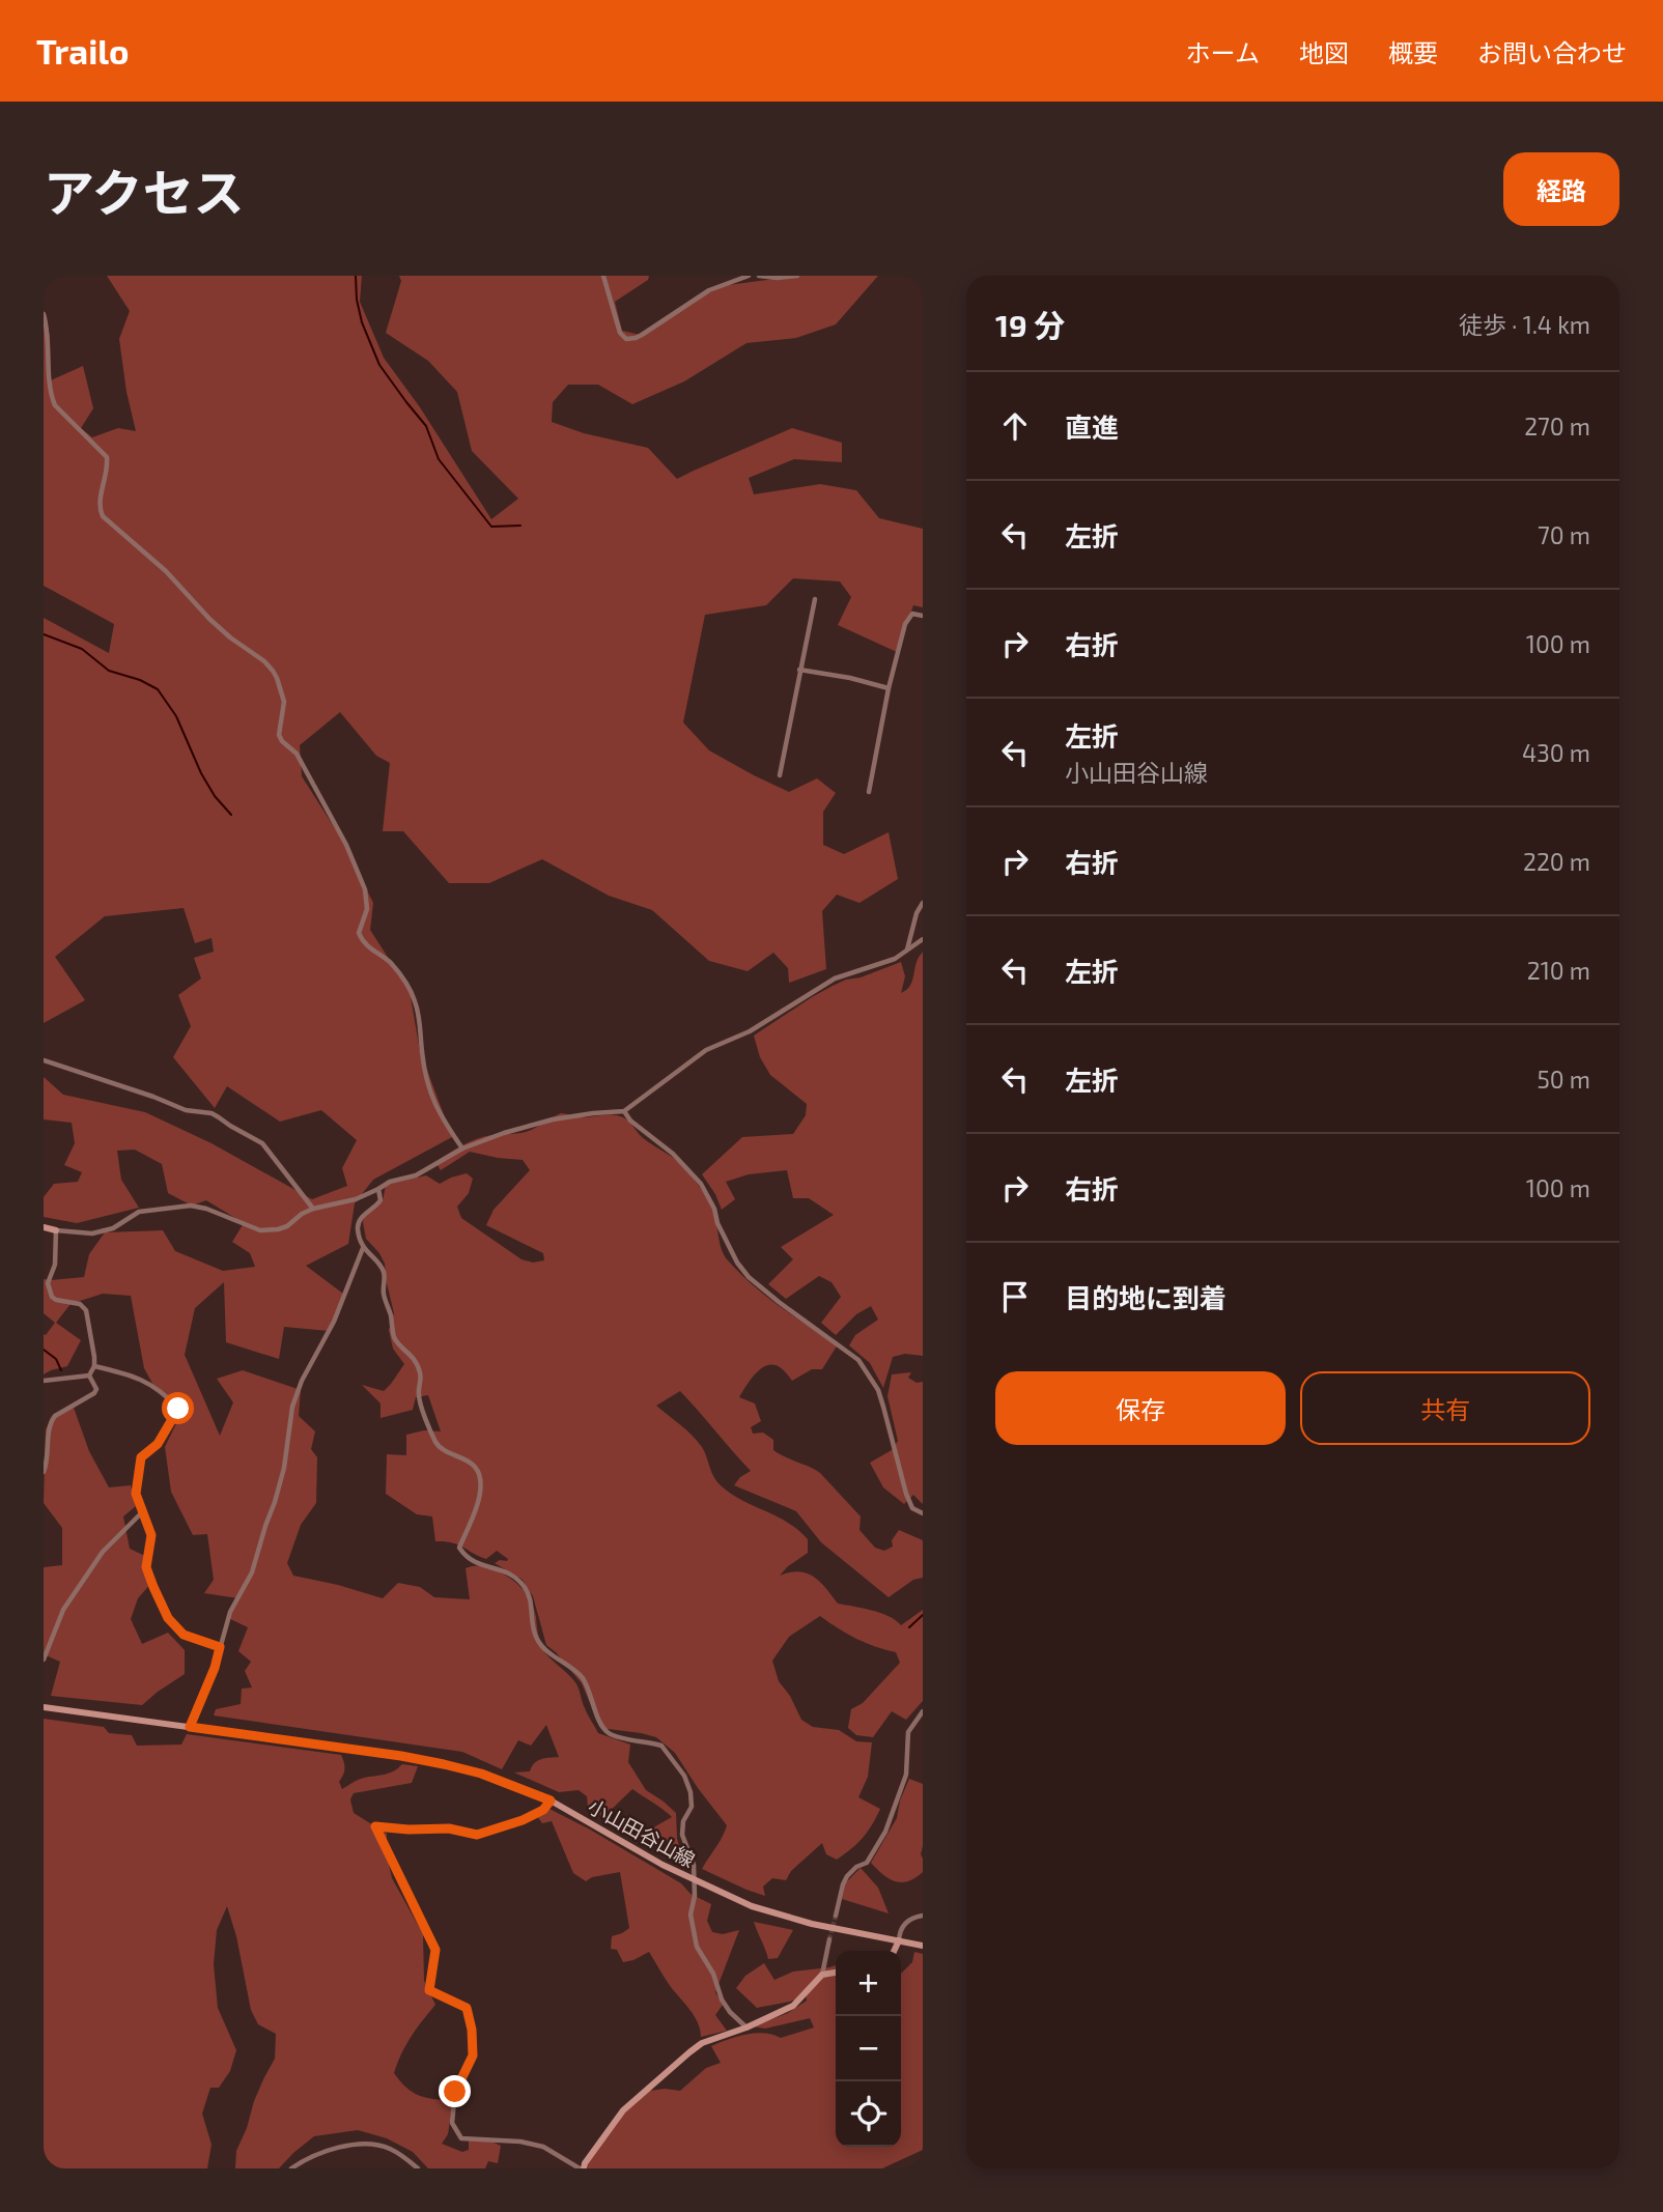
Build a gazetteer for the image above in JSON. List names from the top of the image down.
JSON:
{
  "streets": {
    "main road": ["小山田谷山線"]
  },
  "page": {
    "header": "Trailo",
    "nav": [
      "ホーム",
      "地図",
      "概要",
      "お問い合わせ"
    ],
    "title": "アクセス",
    "buttons": [
      "経路",
      ["保存", "共有"]
    ],
    "heading": ["19 分", "徒歩 · 1.4 km"],
    "list": [
      ["直進", "270 m"],
      ["左折", "70 m"],
      ["右折", "100 m"],
      ["左折", "小山田谷山線", "430 m"],
      ["右折", "220 m"],
      ["左折", "210 m"],
      ["左折", "50 m"],
      ["右折", "100 m"],
      "目的地に到着"
    ],
    "map_buttons": ["+", "−"]
  }
}
